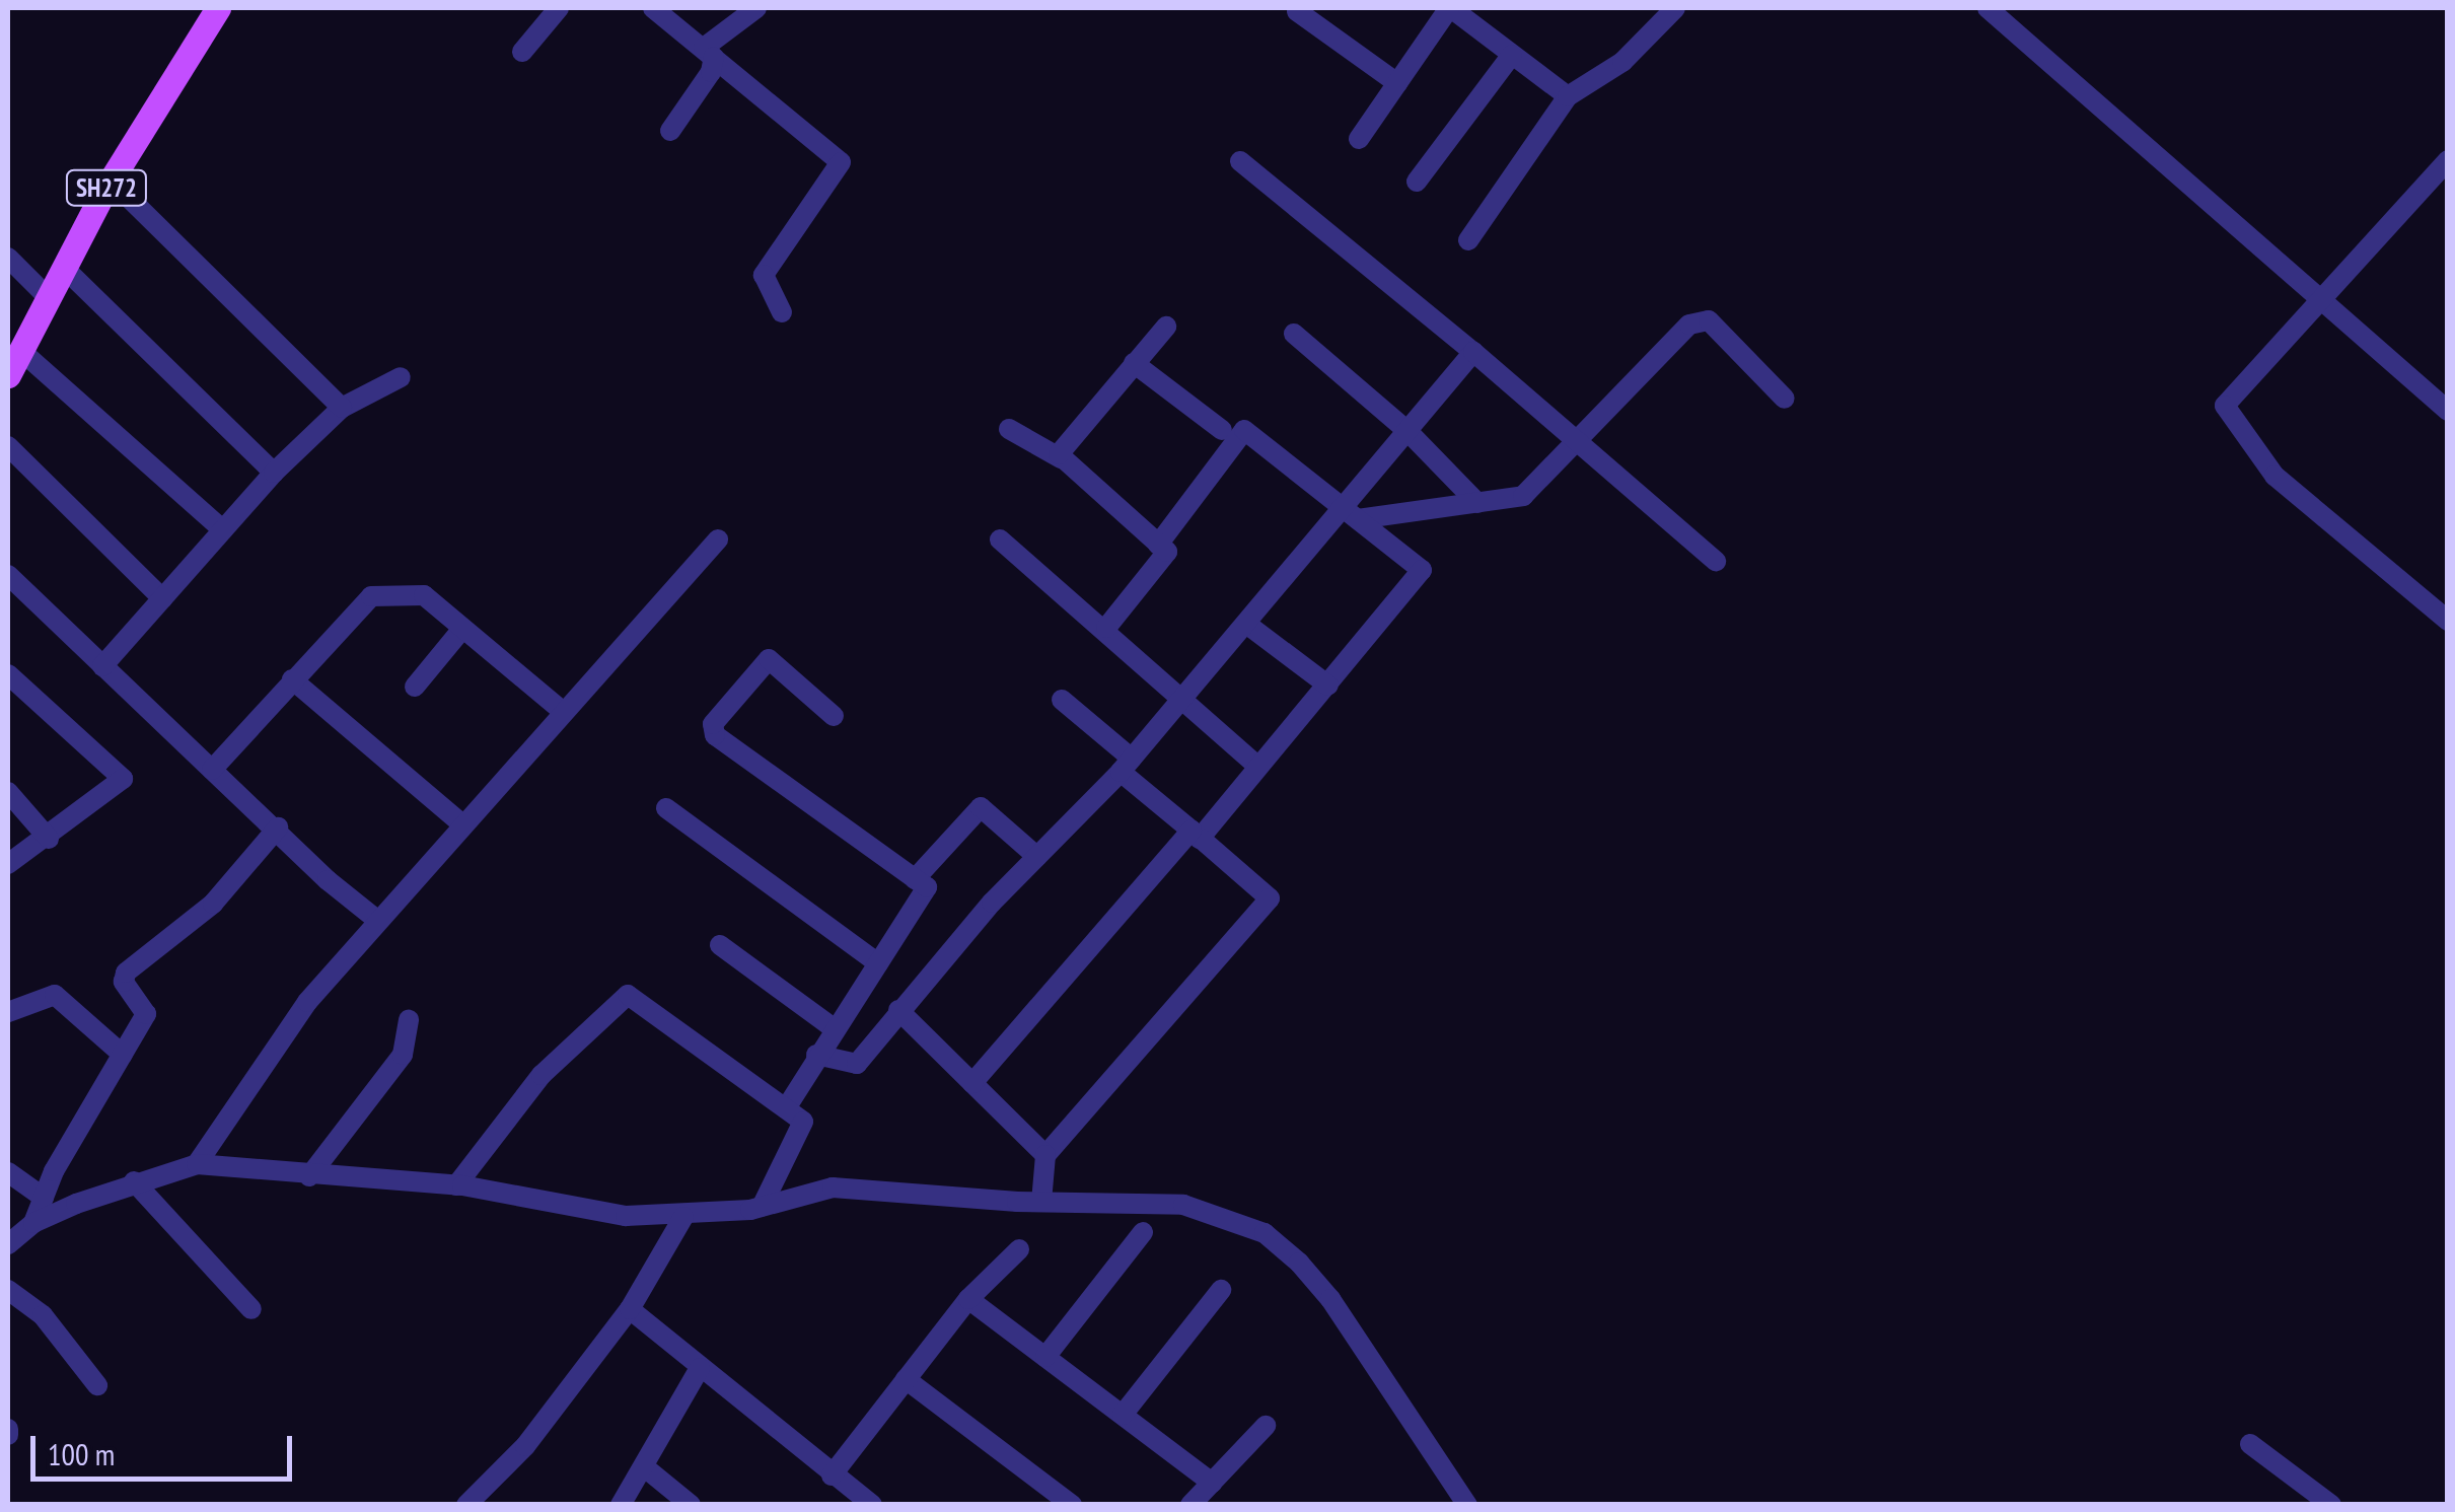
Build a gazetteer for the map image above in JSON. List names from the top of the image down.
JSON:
{
  "streets": {
    "main road": ["SH272"]
  },
  "scale_bar": "100 m"
}
